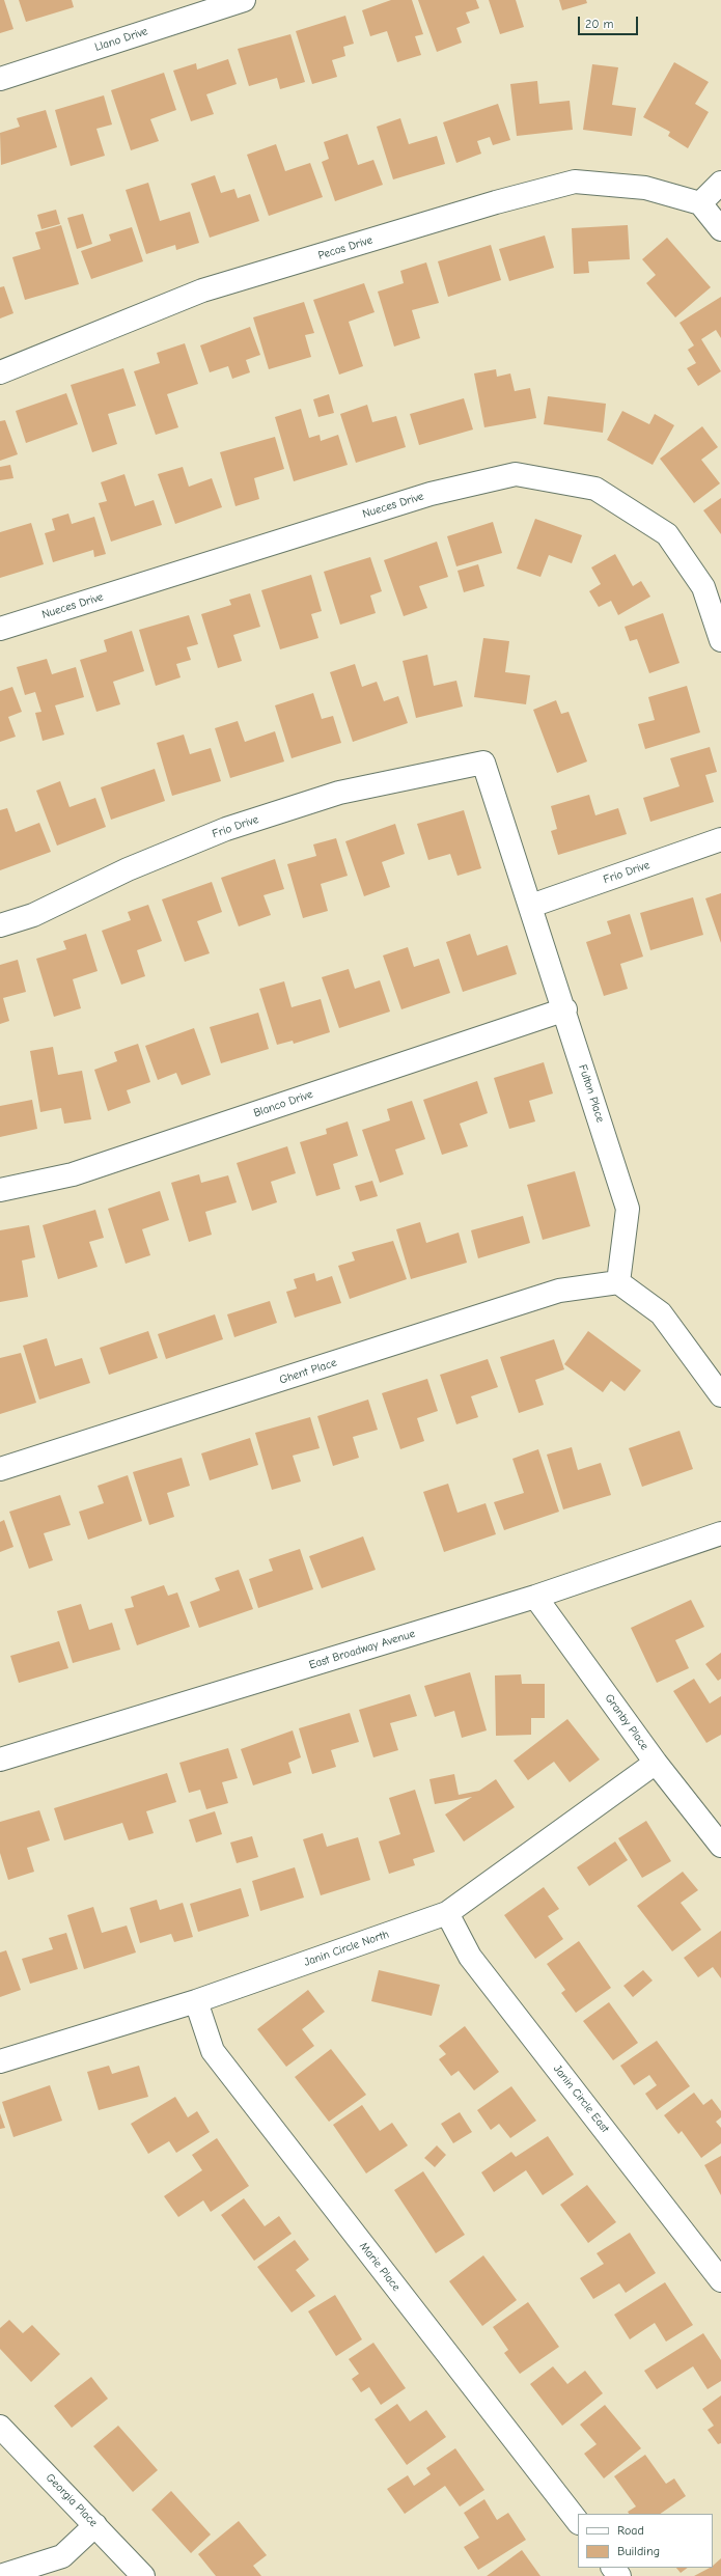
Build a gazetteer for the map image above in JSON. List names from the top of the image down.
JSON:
{
  "streets": {
    "street": [
      "Llano Drive",
      "Pecos Drive",
      "Nueces Drive",
      "Frio Drive",
      "Fulton Place",
      "Blanco Drive",
      "Ghent Place",
      "East Broadway Avenue",
      "Granby Place",
      "Janin Circle North",
      "Janin Circle East",
      "Marie Place",
      "Georgia Place"
    ]
  },
  "crossings": [
    ["Frio Drive", "Fulton Place"],
    ["Fulton Place", "Blanco Drive"],
    ["Fulton Place", "Ghent Place"],
    ["East Broadway Avenue", "Granby Place"],
    ["Granby Place", "Janin Circle North"],
    ["Janin Circle North", "Janin Circle East"],
    ["Janin Circle North", "Marie Place"]
  ],
  "legend": ["Road", "Building"],
  "scale_bar": "20 m"
}
